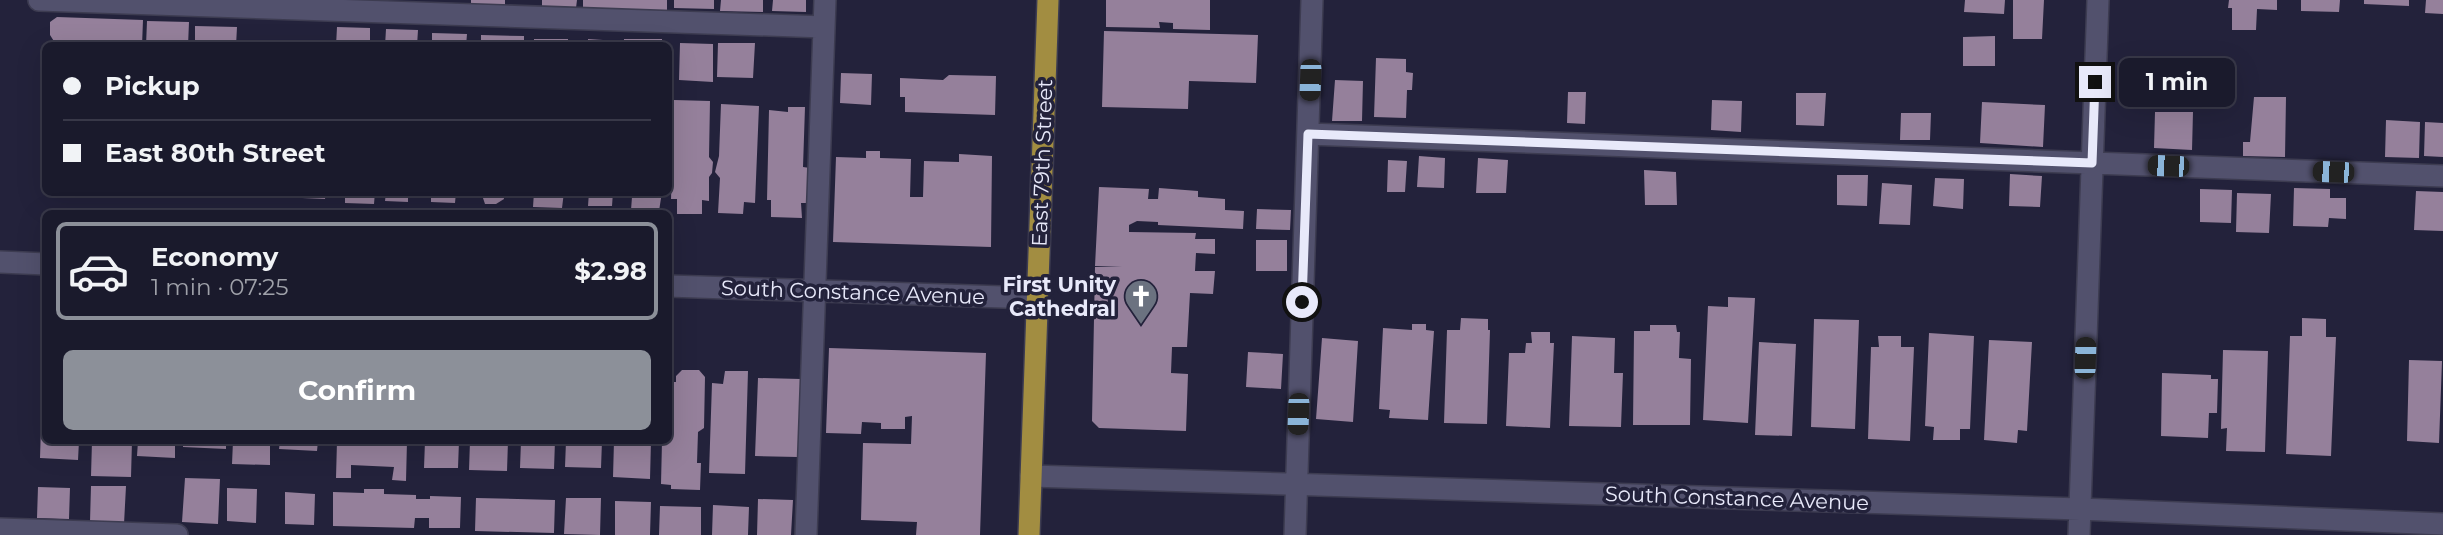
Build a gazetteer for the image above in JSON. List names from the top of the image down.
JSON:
{
  "streets": {
    "main road": ["East 79th Street"],
    "street": ["South Constance Avenue"]
  },
  "crossings": [
    ["East 79th Street", "South Constance Avenue"]
  ],
  "places": {
    "church": ["First Unity Cathedral"]
  },
  "page": {
    "banner": ["Pickup", "East 80th Street"],
    "bubble": "1 min",
    "list": [
      {
        "name": "Economy",
        "note": "1 min · 07:25",
        "value": "$2.98"
      }
    ],
    "buttons": "Confirm"
  }
}
